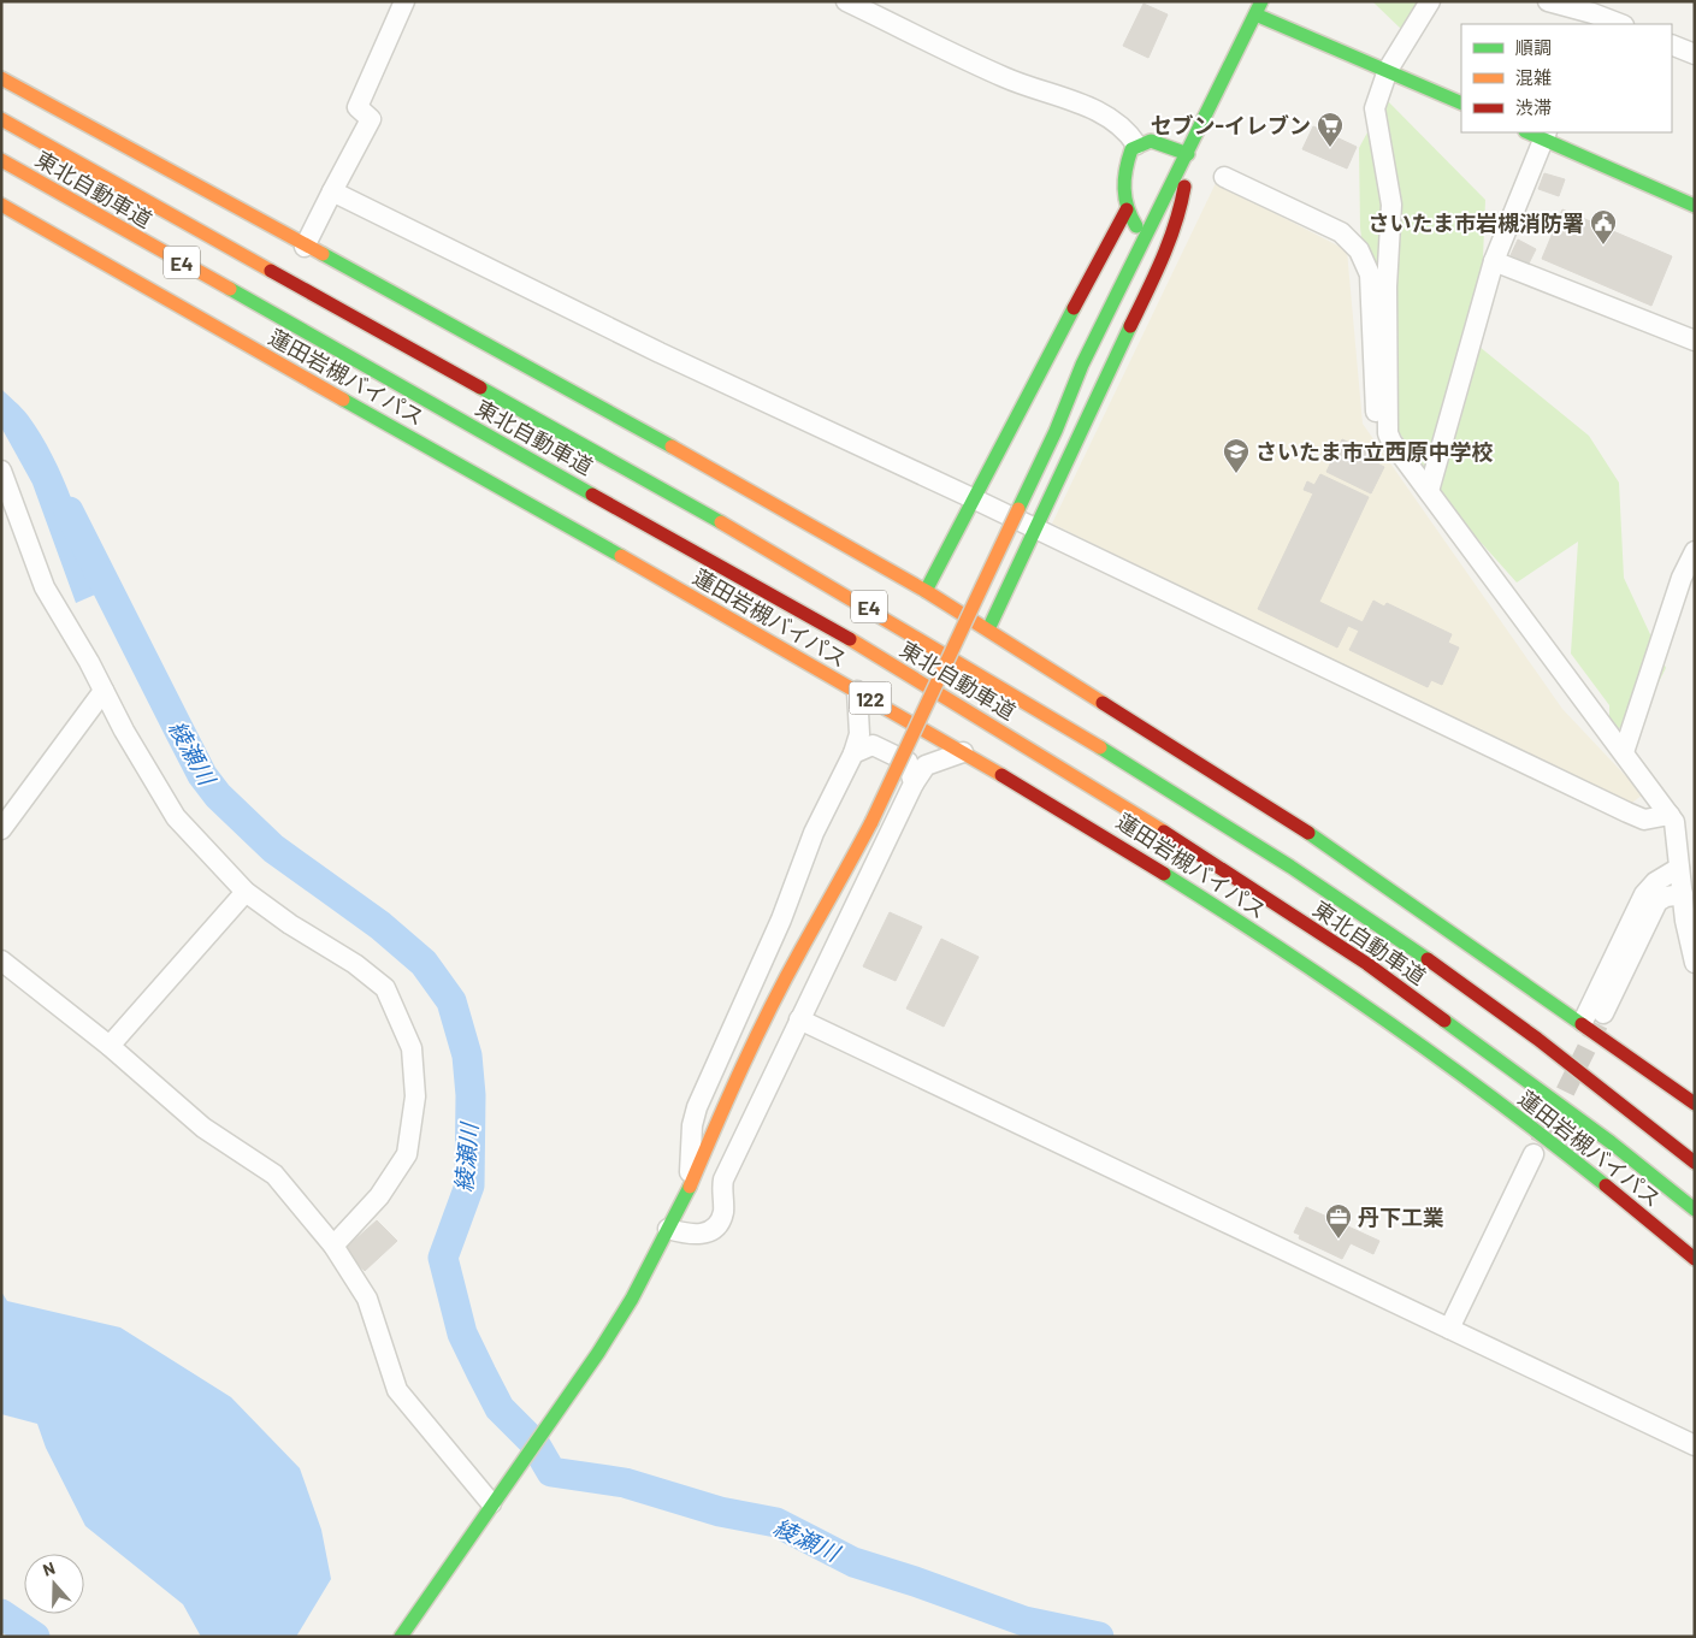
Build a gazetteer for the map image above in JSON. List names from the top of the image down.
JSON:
{
  "streets": {
    "main road": [
      "東北自動車道",
      "E4",
      "蓮田岩槻バイパス",
      "122"
    ]
  },
  "water": ["綾瀬川"],
  "places": {
    "supermarket": ["セブン-イレブン"],
    "public building": ["さいたま市岩槻消防署"],
    "school or university": ["さいたま市立西原中学校"],
    "office": ["丹下工業"]
  },
  "legend": ["順調", "混雑", "渋滞"],
  "north": "top"
}
